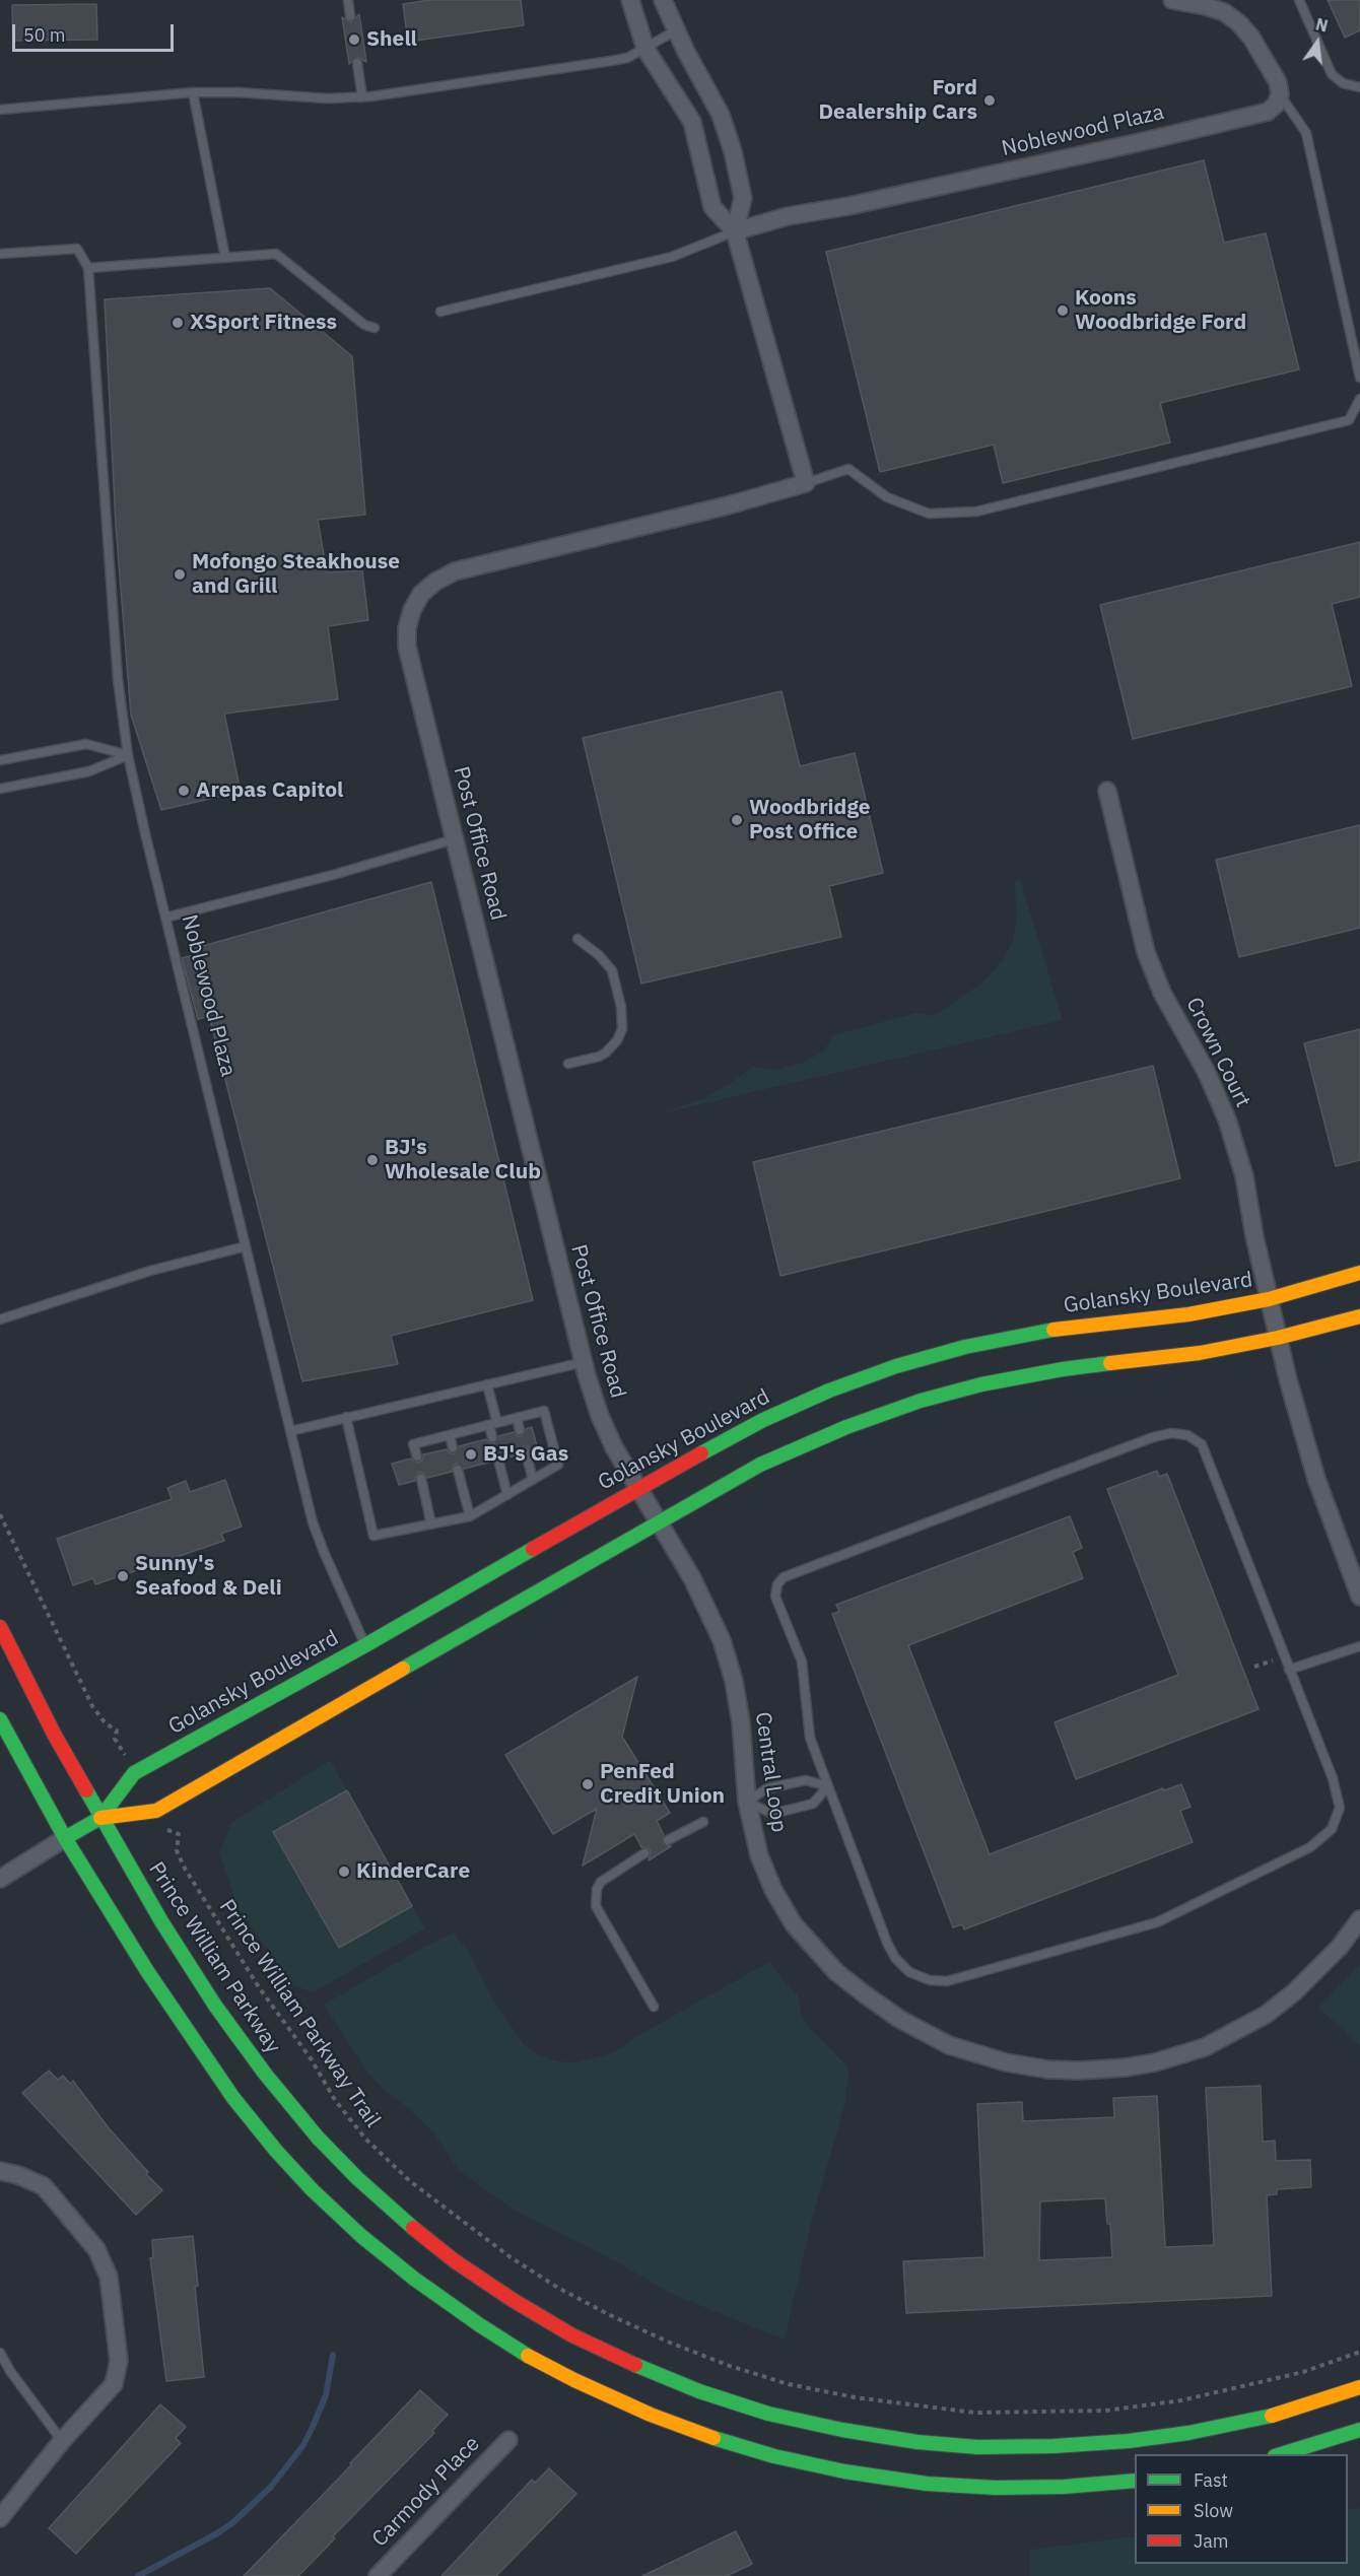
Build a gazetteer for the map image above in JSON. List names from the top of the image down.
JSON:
{
  "streets": {
    "main road": ["Golansky Boulevard", "Prince William Parkway"],
    "street": [
      "Noblewood Plaza",
      "Post Office Road",
      "Crown Court",
      "Central Loop",
      "Carmody Place"
    ],
    "path": ["Prince William Parkway Trail"]
  },
  "crossings": [
    ["Noblewood Plaza", "Golansky Boulevard"],
    ["Post Office Road", "Golansky Boulevard"],
    ["Post Office Road", "Central Loop"],
    ["Crown Court", "Golansky Boulevard"],
    ["Golansky Boulevard", "Central Loop"],
    ["Golansky Boulevard", "Prince William Parkway"]
  ],
  "places": [
    "Shell",
    "Ford Dealership Cars",
    "Koons Woodbridge Ford",
    "XSport Fitness",
    "Mofongo Steakhouse and Grill",
    "Arepas Capitol",
    "Woodbridge Post Office",
    "BJ's Wholesale Club",
    "BJ's Gas",
    "Sunny's Seafood & Deli",
    "PenFed Credit Union",
    "KinderCare"
  ],
  "legend": ["Fast", "Slow", "Jam"],
  "scale_bar": "50 m",
  "north": "top"
}
